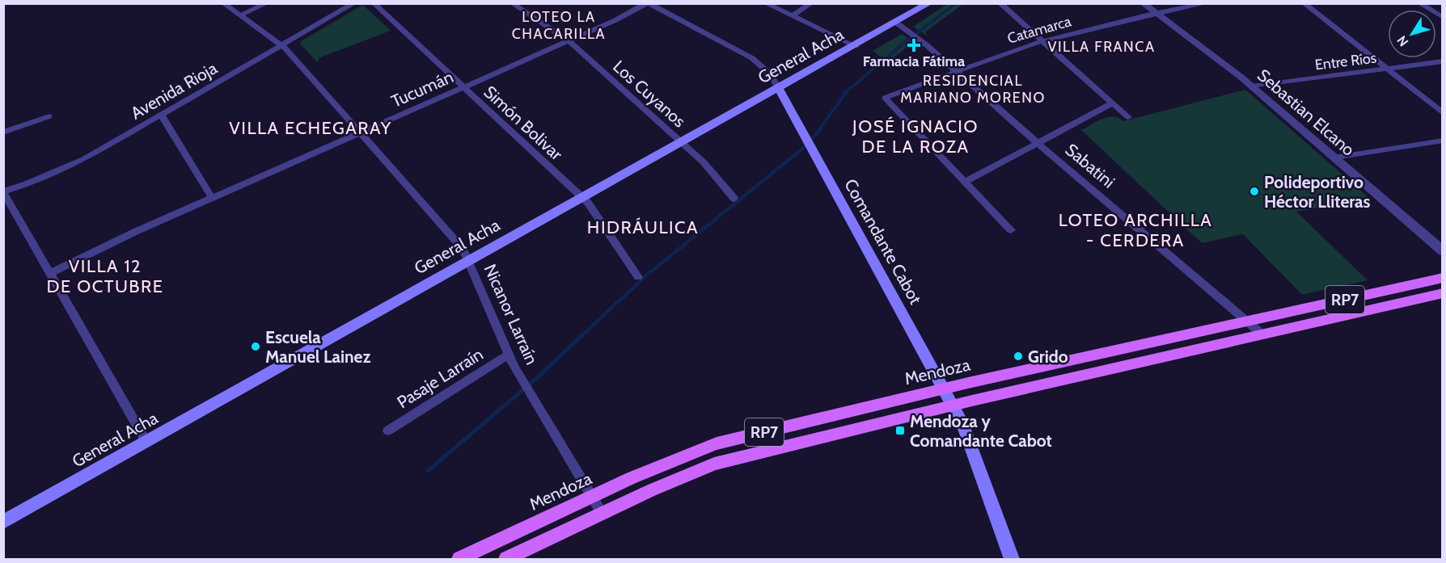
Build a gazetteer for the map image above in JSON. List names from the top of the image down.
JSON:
{
  "streets": {
    "main road": [
      "General Acha",
      "Comandante Cabot",
      "RP7",
      "Mendoza"
    ],
    "street": [
      "Catamarca",
      "Entre Ríos",
      "Tucumán",
      "Avenida Rioja",
      "Los Cuyanos",
      "Sebastian Elcano",
      "Simón Bolivar",
      "Sabatini",
      "Nicanor Larraín",
      "Pasaje Larraín"
    ]
  },
  "crossings": [
    ["Catamarca", "Sebastian Elcano"],
    ["Catamarca", "Sabatini"],
    ["General Acha", "Los Cuyanos"],
    ["General Acha", "Simón Bolivar"],
    ["General Acha", "Sabatini"],
    ["General Acha", "Comandante Cabot"],
    ["General Acha", "Nicanor Larraín"],
    ["Entre Ríos", "Sebastian Elcano"],
    ["Tucumán", "Los Cuyanos"],
    ["Tucumán", "Simón Bolivar"],
    ["Tucumán", "Comandante Cabot"],
    ["Tucumán", "Nicanor Larraín"],
    ["Avenida Rioja", "Nicanor Larraín"],
    ["Sabatini", "RP7"],
    ["Sabatini", "Mendoza"],
    ["Comandante Cabot", "RP7"],
    ["Comandante Cabot", "Mendoza"],
    ["RP7", "Nicanor Larraín"],
    ["Nicanor Larraín", "Mendoza"],
    ["Nicanor Larraín", "Pasaje Larraín"]
  ],
  "districts": [
    "LOTEO LA CHACARILLA",
    "VILLA FRANCA",
    "RESIDENCIAL MARIANO MORENO",
    "JOSÉ IGNACIO DE LA ROZA",
    "VILLA ECHEGARAY",
    "LOTEO ARCHILLA - CERDERA",
    "HIDRÁULICA",
    "VILLA 12 DE OCTUBRE"
  ],
  "places": {
    "health": ["Farmacia Fátima"],
    "other": ["Polideportivo Héctor Lliteras", "Escuela Manuel Lainez", "Grido"],
    "transit": ["Mendoza y Comandante Cabot"]
  },
  "north": "bottom left"
}
